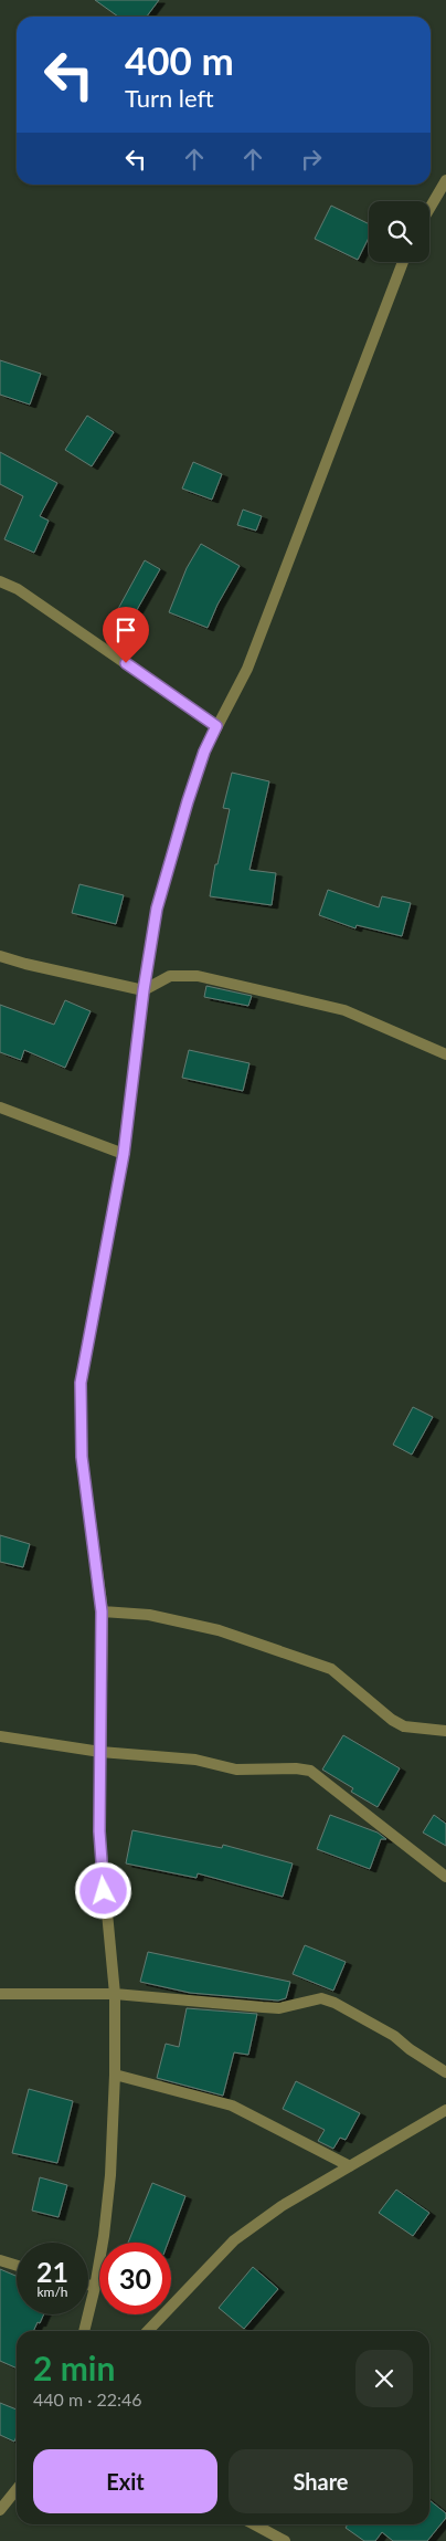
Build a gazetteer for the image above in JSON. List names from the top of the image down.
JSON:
{
  "page": {
    "turn": ["400 m", "Turn left"],
    "speed": "21 km/h",
    "limit": "30",
    "heading": ["2 min", "440 m · 22:46"],
    "buttons": ["Exit", "Share"]
  }
}
